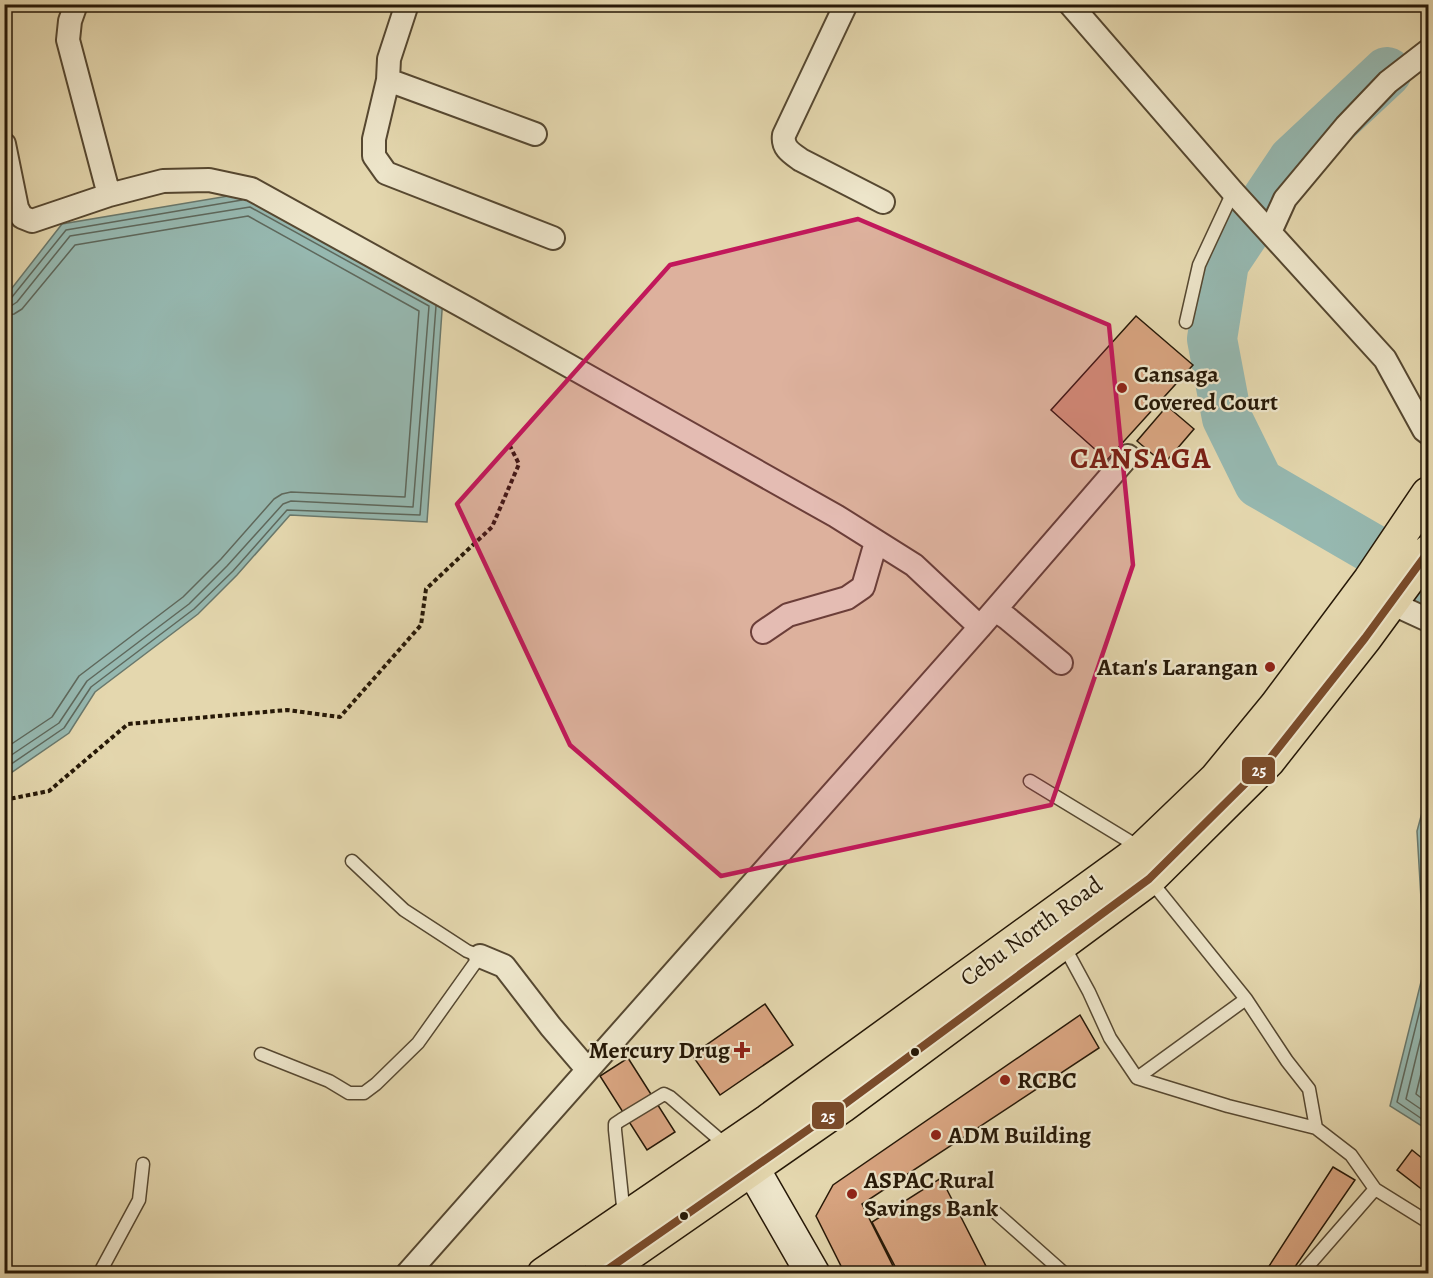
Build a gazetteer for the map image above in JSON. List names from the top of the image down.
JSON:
{
  "streets": {
    "main road": ["Cebu North Road"]
  },
  "districts": ["CANSAGA"],
  "places": {
    "other": [
      "Cansaga Covered Court",
      "Atan's Larangan",
      "RCBC",
      "ADM Building",
      "ASPAC Rural Savings Bank"
    ],
    "health": ["Mercury Drug"]
  },
  "lines": ["transit line 25"]
}
